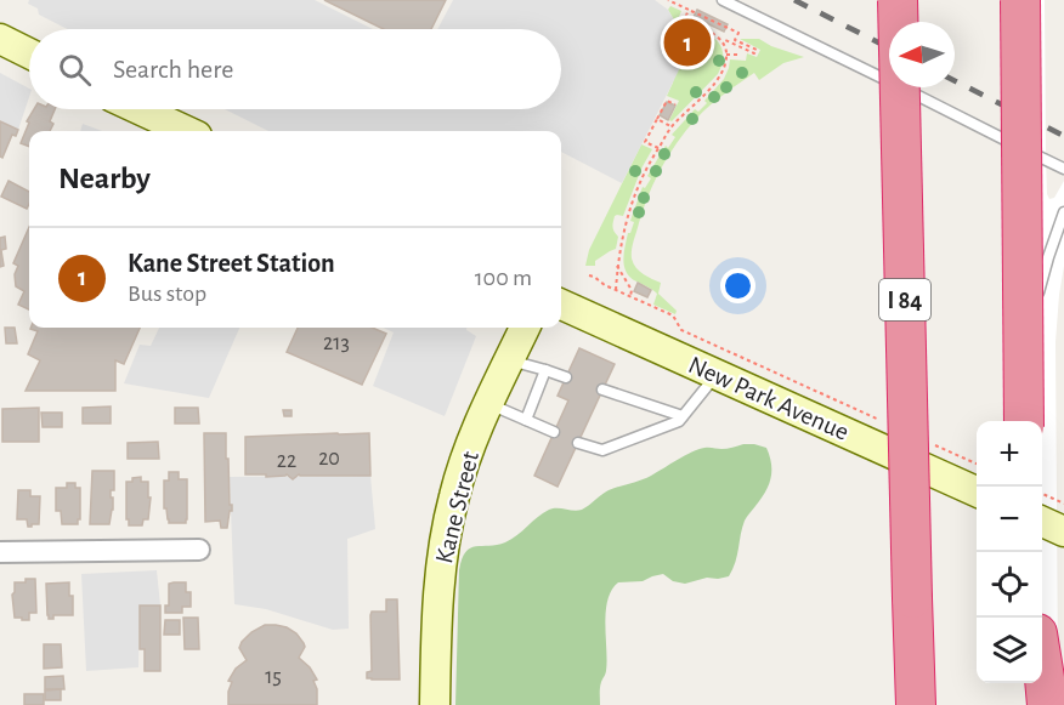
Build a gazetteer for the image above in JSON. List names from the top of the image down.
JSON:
{
  "streets": {
    "highway": ["I 84"],
    "main road": ["New Park Avenue", "Kane Street"]
  },
  "house_numbers": [
    "213",
    "20",
    "22",
    "15"
  ],
  "north": "left",
  "page": {
    "pins": "1",
    "search": "Search here",
    "heading": "Nearby",
    "list": [
      {
        "mark": "1",
        "name": "Kane Street Station",
        "note": "Bus stop",
        "value": "100 m"
      }
    ],
    "map_buttons": ["+", "−"]
  }
}
